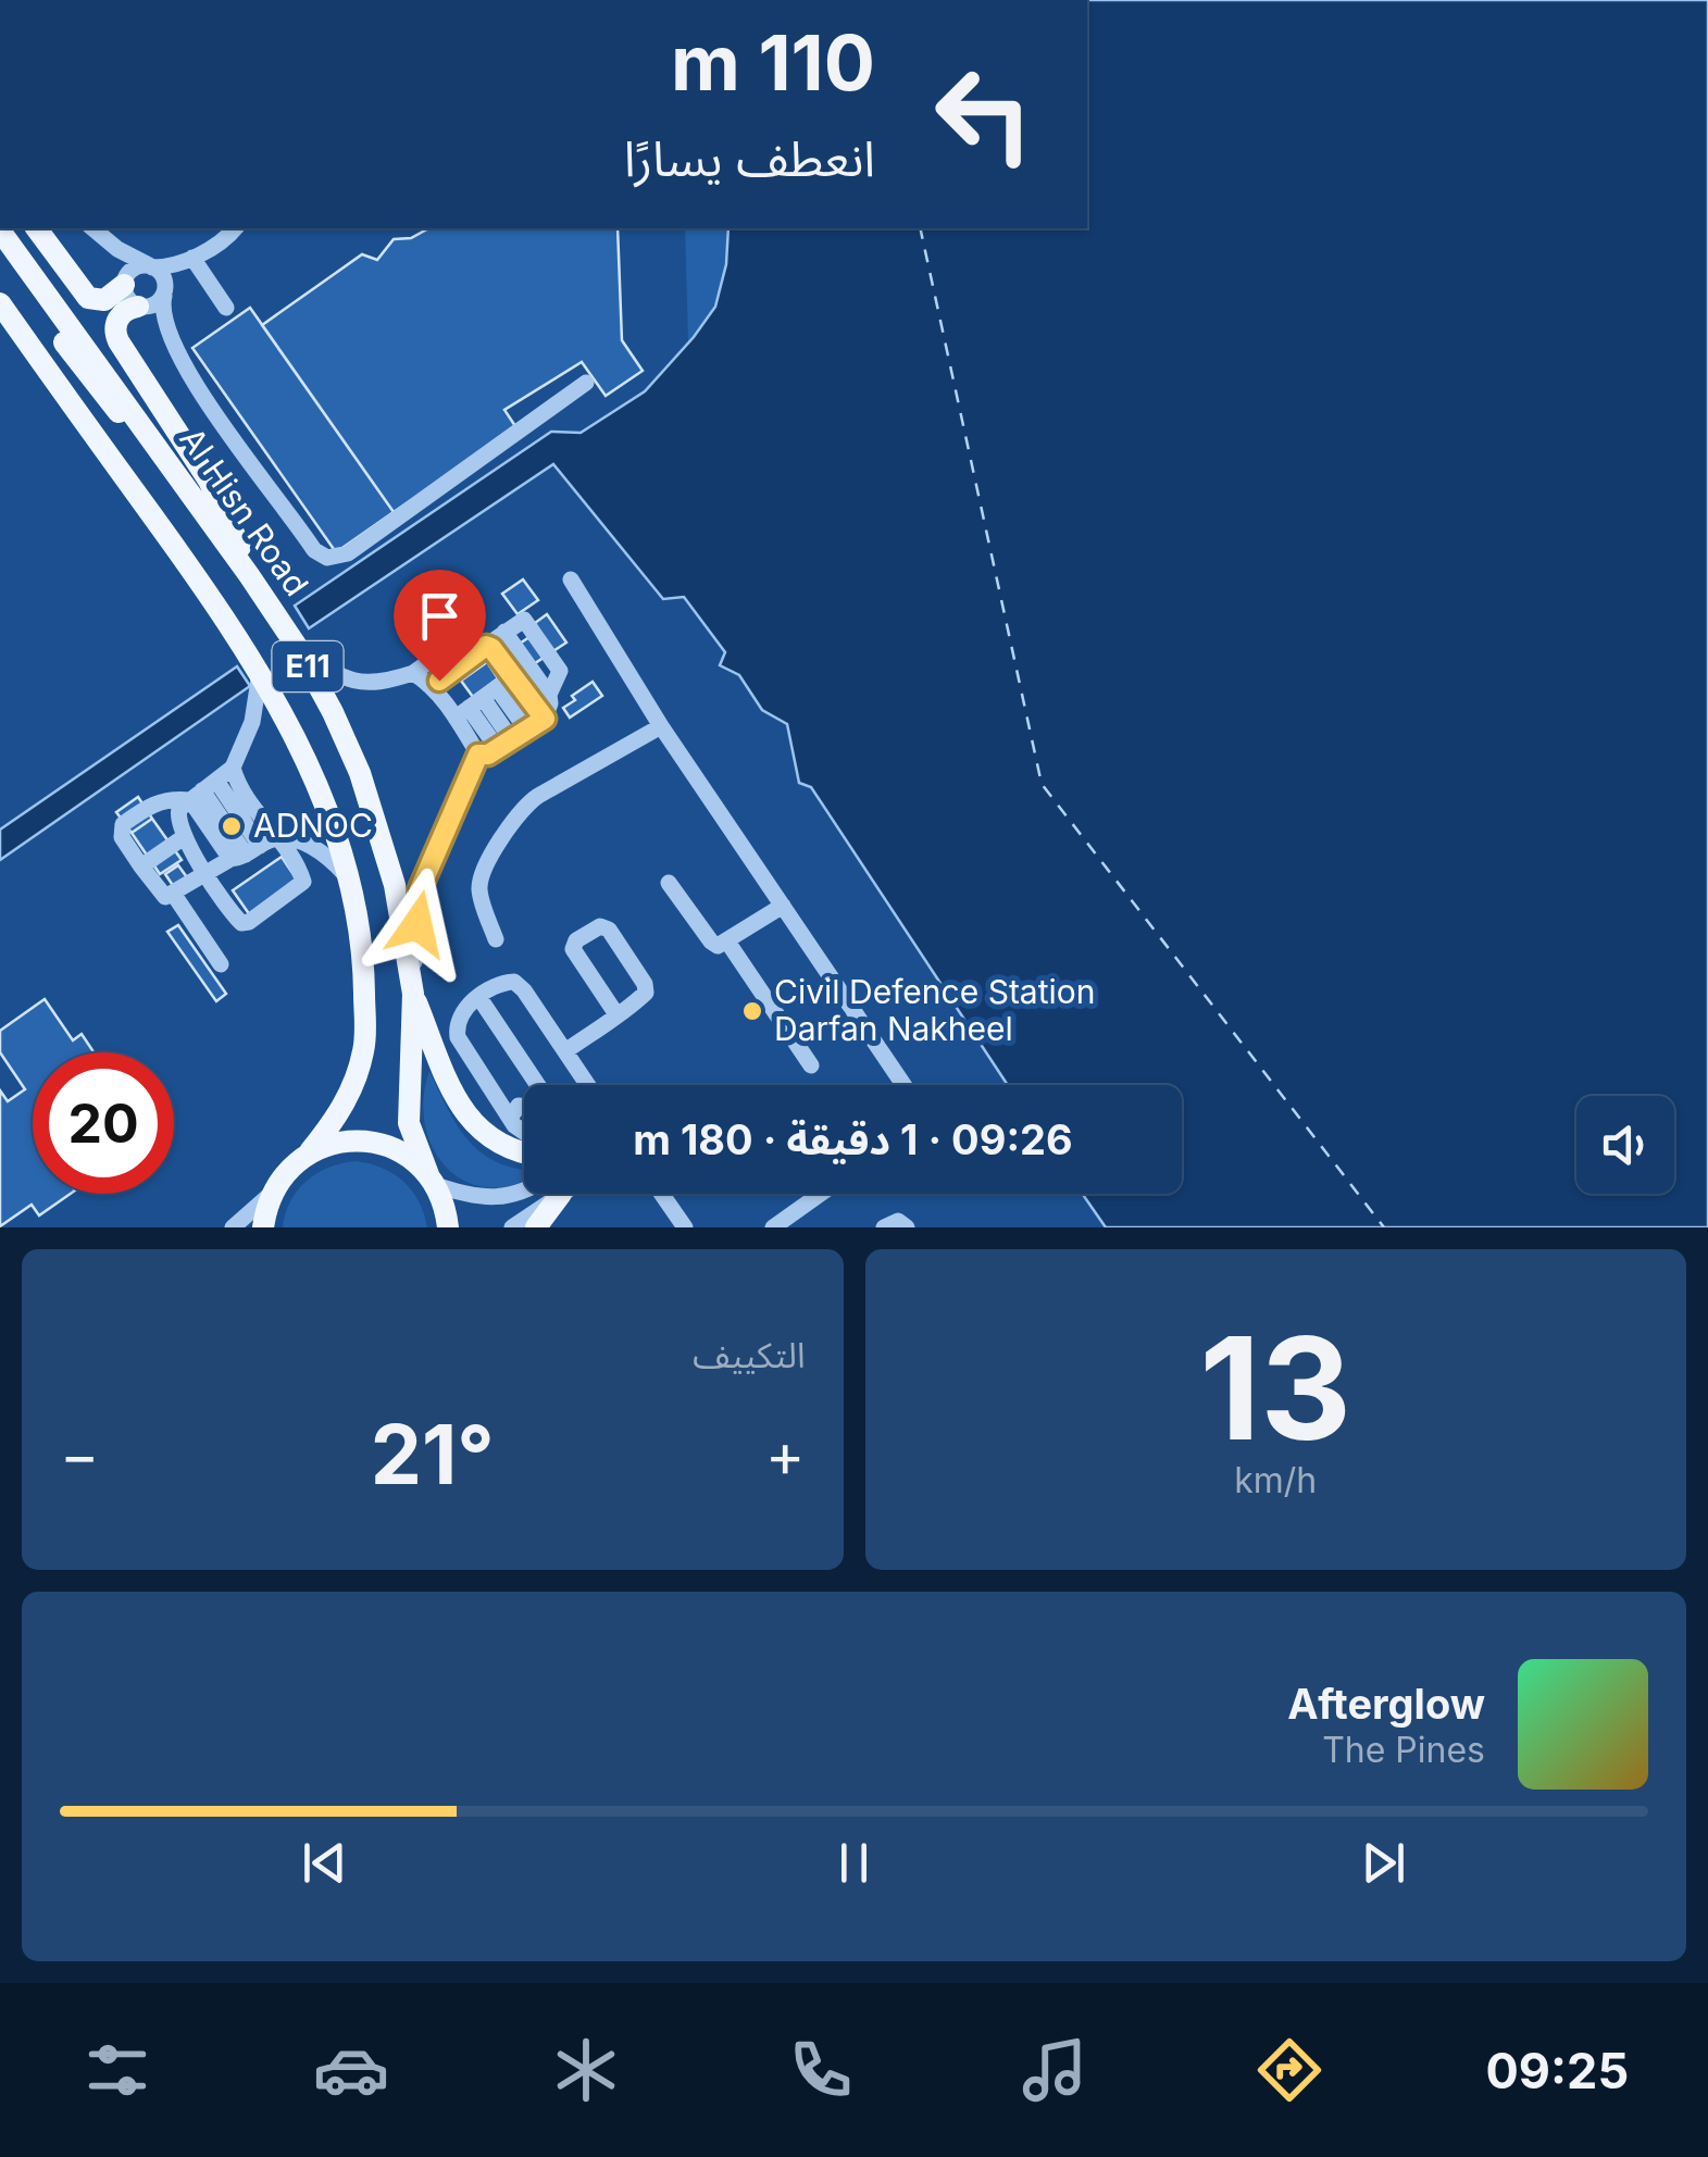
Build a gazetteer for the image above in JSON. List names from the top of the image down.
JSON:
{
  "streets": {
    "main road": ["Al Hisn Road", "E11"]
  },
  "places": ["ADNOC", "Civil Defence Station Darfan Nakheel"],
  "page": {
    "turn": ["110 m", "انعطف يسارًا"],
    "limit": "20",
    "trip": "09:26 · 1 دقيقة · 180 m",
    "tile": [
      ["13", "km/h"],
      "التكييف"
    ],
    "heat": ["−", "21°", "+"],
    "song": ["Afterglow", "The Pines"],
    "tabs": "09:25"
  }
}
